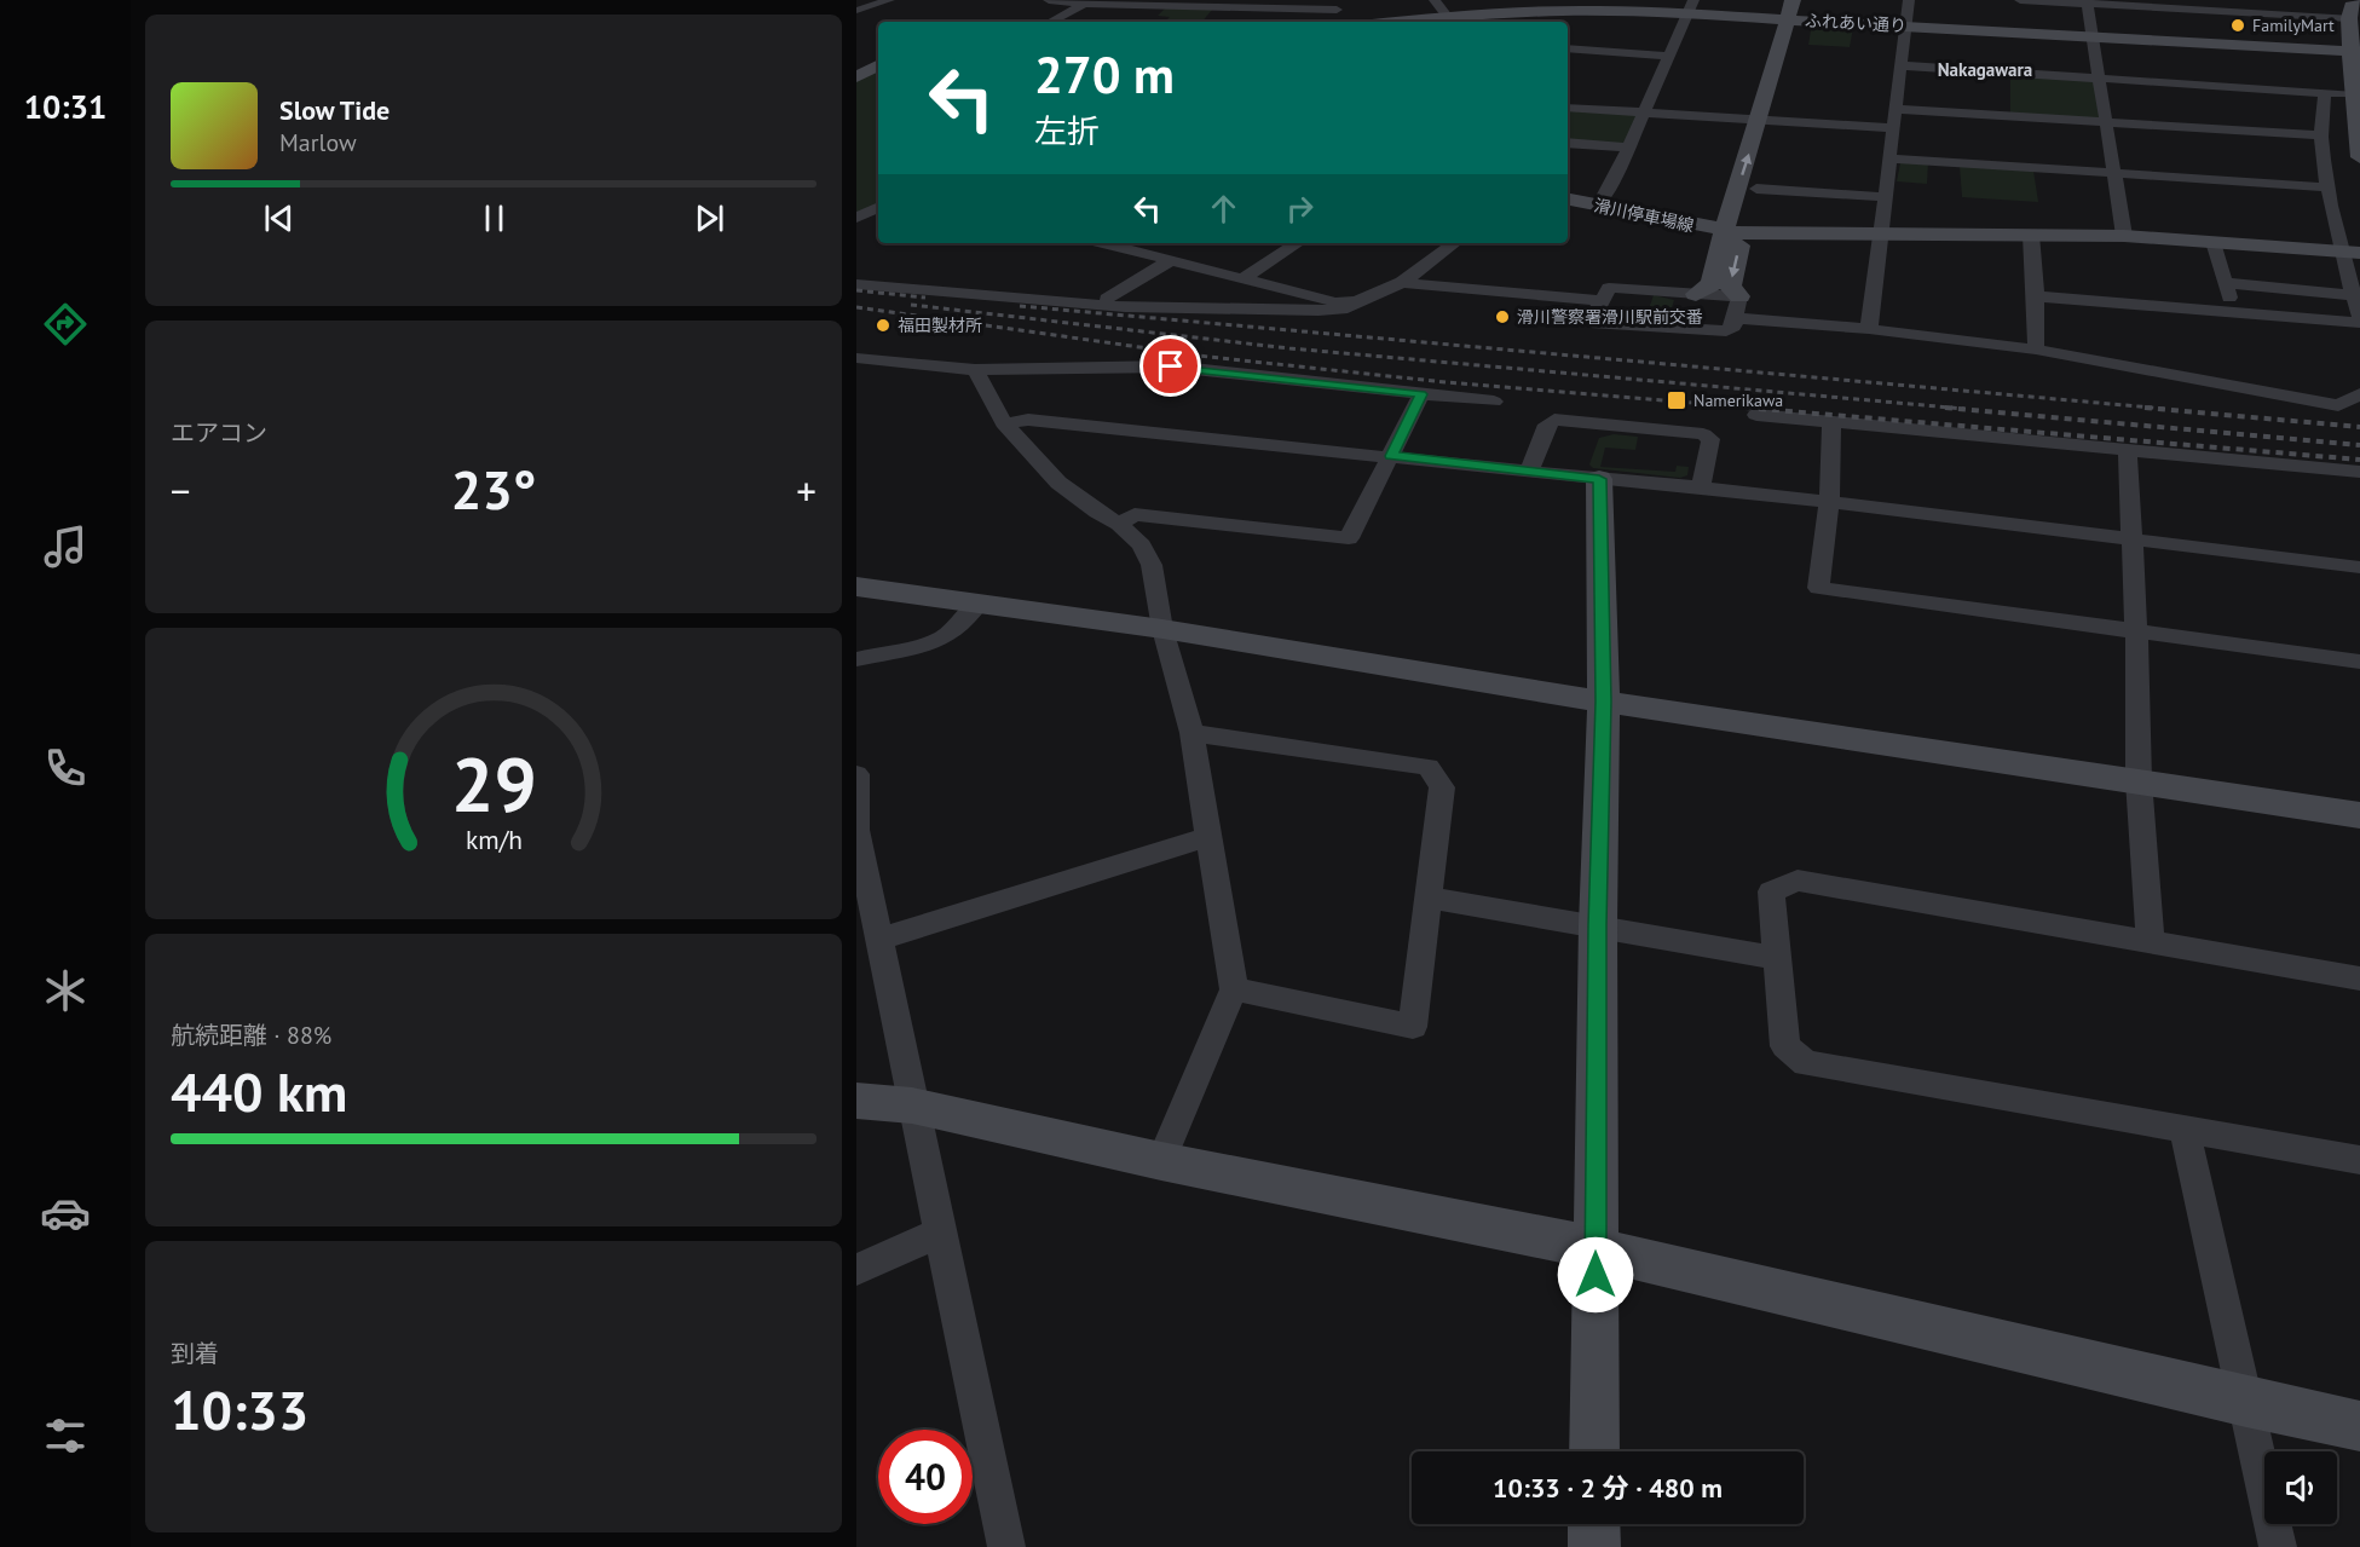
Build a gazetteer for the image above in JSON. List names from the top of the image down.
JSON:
{
  "streets": {
    "street": ["ふれあい通り", "滑川停車場線"]
  },
  "districts": ["Nakagawara"],
  "places": {
    "other": ["FamilyMart", "滑川警察署滑川駅前交番", "福田製材所"],
    "transit": ["Namerikawa"]
  },
  "page": {
    "tabs": "10:31",
    "turn": ["270 m", "左折"],
    "song": ["Slow Tide", "Marlow"],
    "tile": [
      "エアコン",
      ["航続距離 · 88%", "440 km"],
      ["到着", "10:33"]
    ],
    "heat": ["−", "23°", "+"],
    "limit": "40",
    "trip": "10:33 · 2 分 · 480 m",
    "gauge": ["29", "km/h"]
  }
}
